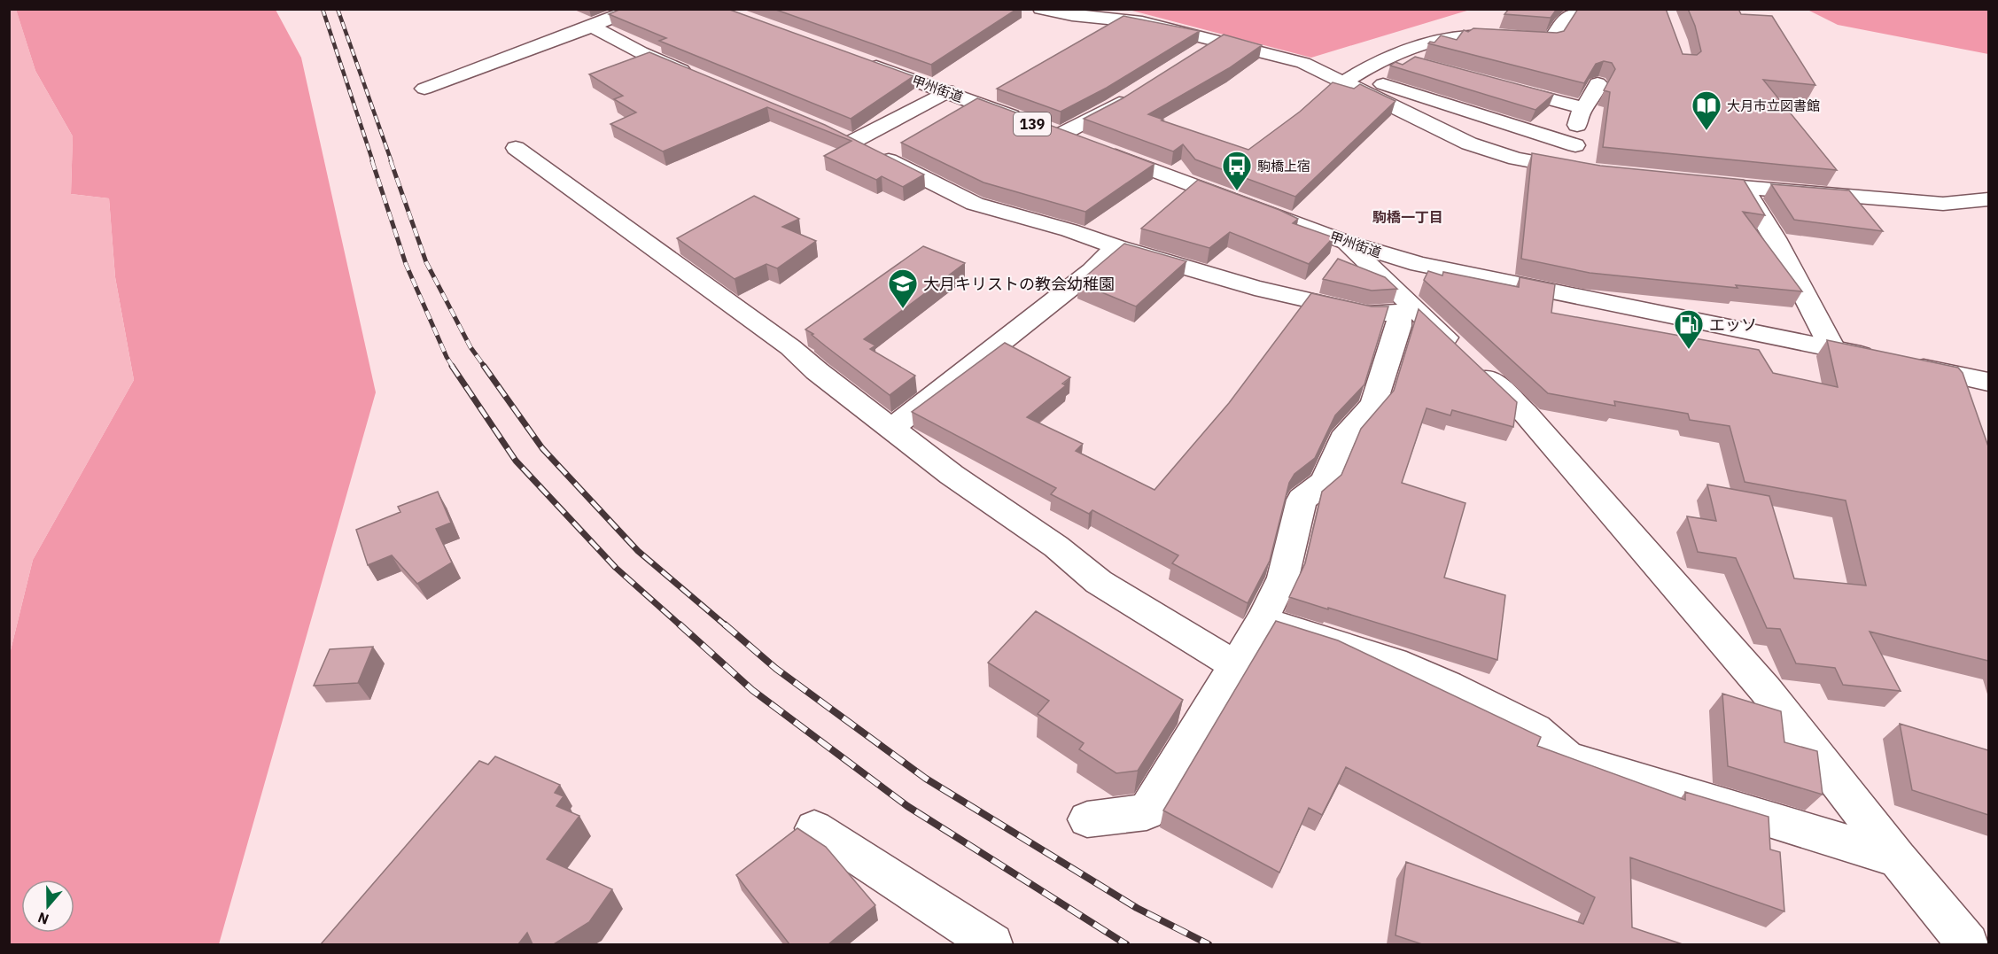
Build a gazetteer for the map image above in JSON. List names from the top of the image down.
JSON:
{
  "streets": {
    "main road": ["甲州街道", "139"]
  },
  "districts": ["駒橋一丁目"],
  "places": {
    "library": ["大月市立図書館"],
    "bus stop": ["駒橋上宿"],
    "school or university": ["大月キリストの教会幼稚園"],
    "fuel station": ["エッソ"]
  },
  "north": "bottom"
}
